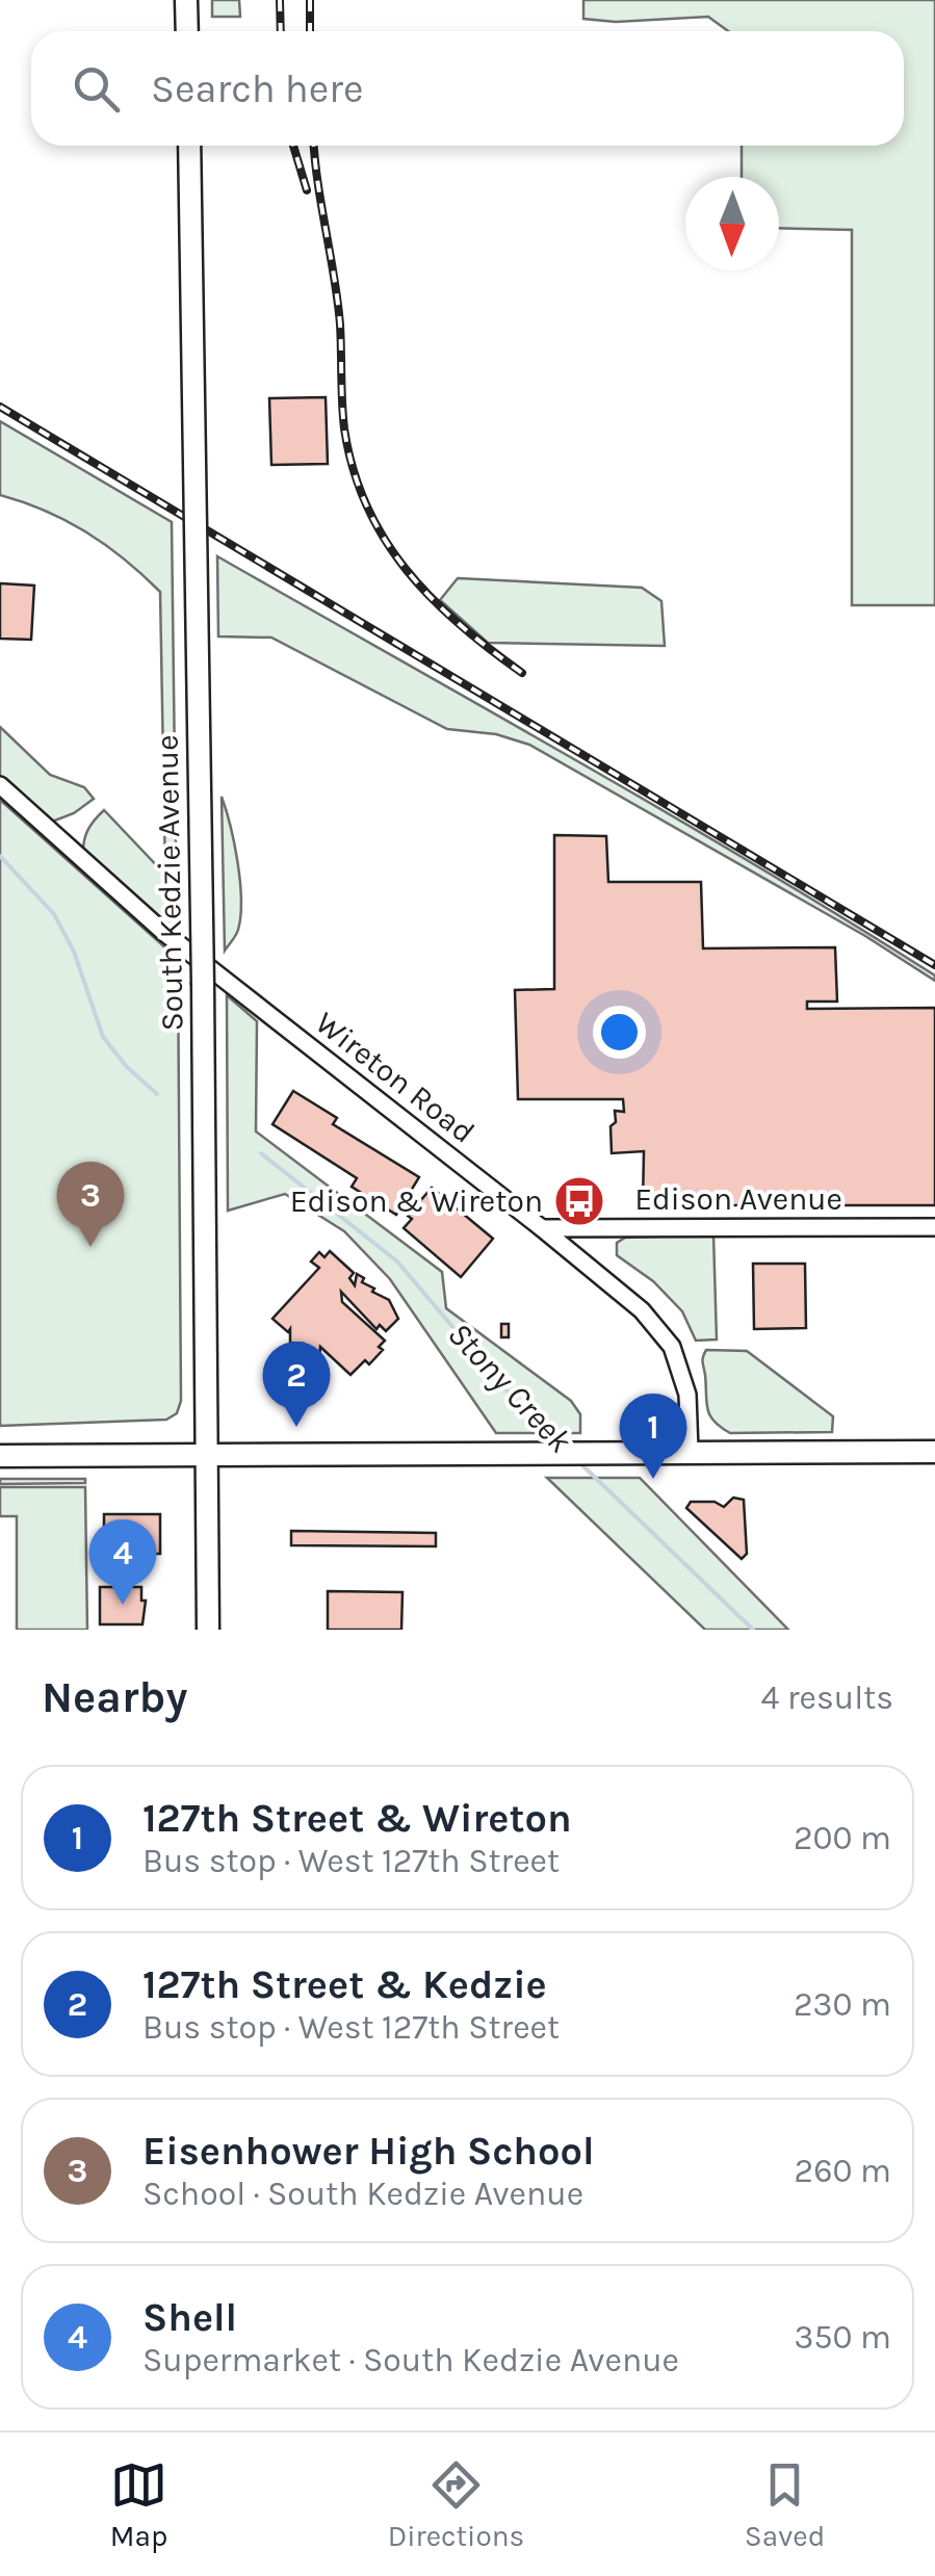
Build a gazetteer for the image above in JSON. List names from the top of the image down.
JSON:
{
  "streets": {
    "main road": ["South Kedzie Avenue"],
    "street": ["Wireton Road", "Edison Avenue"]
  },
  "crossings": [
    ["Wireton Road", "Edison Avenue"]
  ],
  "water": ["Stony Creek"],
  "places": {
    "bus stop": ["Edison & Wireton"]
  },
  "north": "bottom",
  "page": {
    "search": "Search here",
    "pins": [
      "3",
      "2",
      "1",
      "4"
    ],
    "heading": ["Nearby", "4 results"],
    "list": [
      {
        "mark": "1",
        "name": "127th Street & Wireton",
        "note": "Bus stop · West 127th Street",
        "value": "200 m"
      },
      {
        "mark": "2",
        "name": "127th Street & Kedzie",
        "note": "Bus stop · West 127th Street",
        "value": "230 m"
      },
      {
        "mark": "3",
        "name": "Eisenhower High School",
        "note": "School · South Kedzie Avenue",
        "value": "260 m"
      },
      {
        "mark": "4",
        "name": "Shell",
        "note": "Supermarket · South Kedzie Avenue",
        "value": "350 m"
      }
    ],
    "nav": ["Map", "Directions", "Saved"]
  }
}
